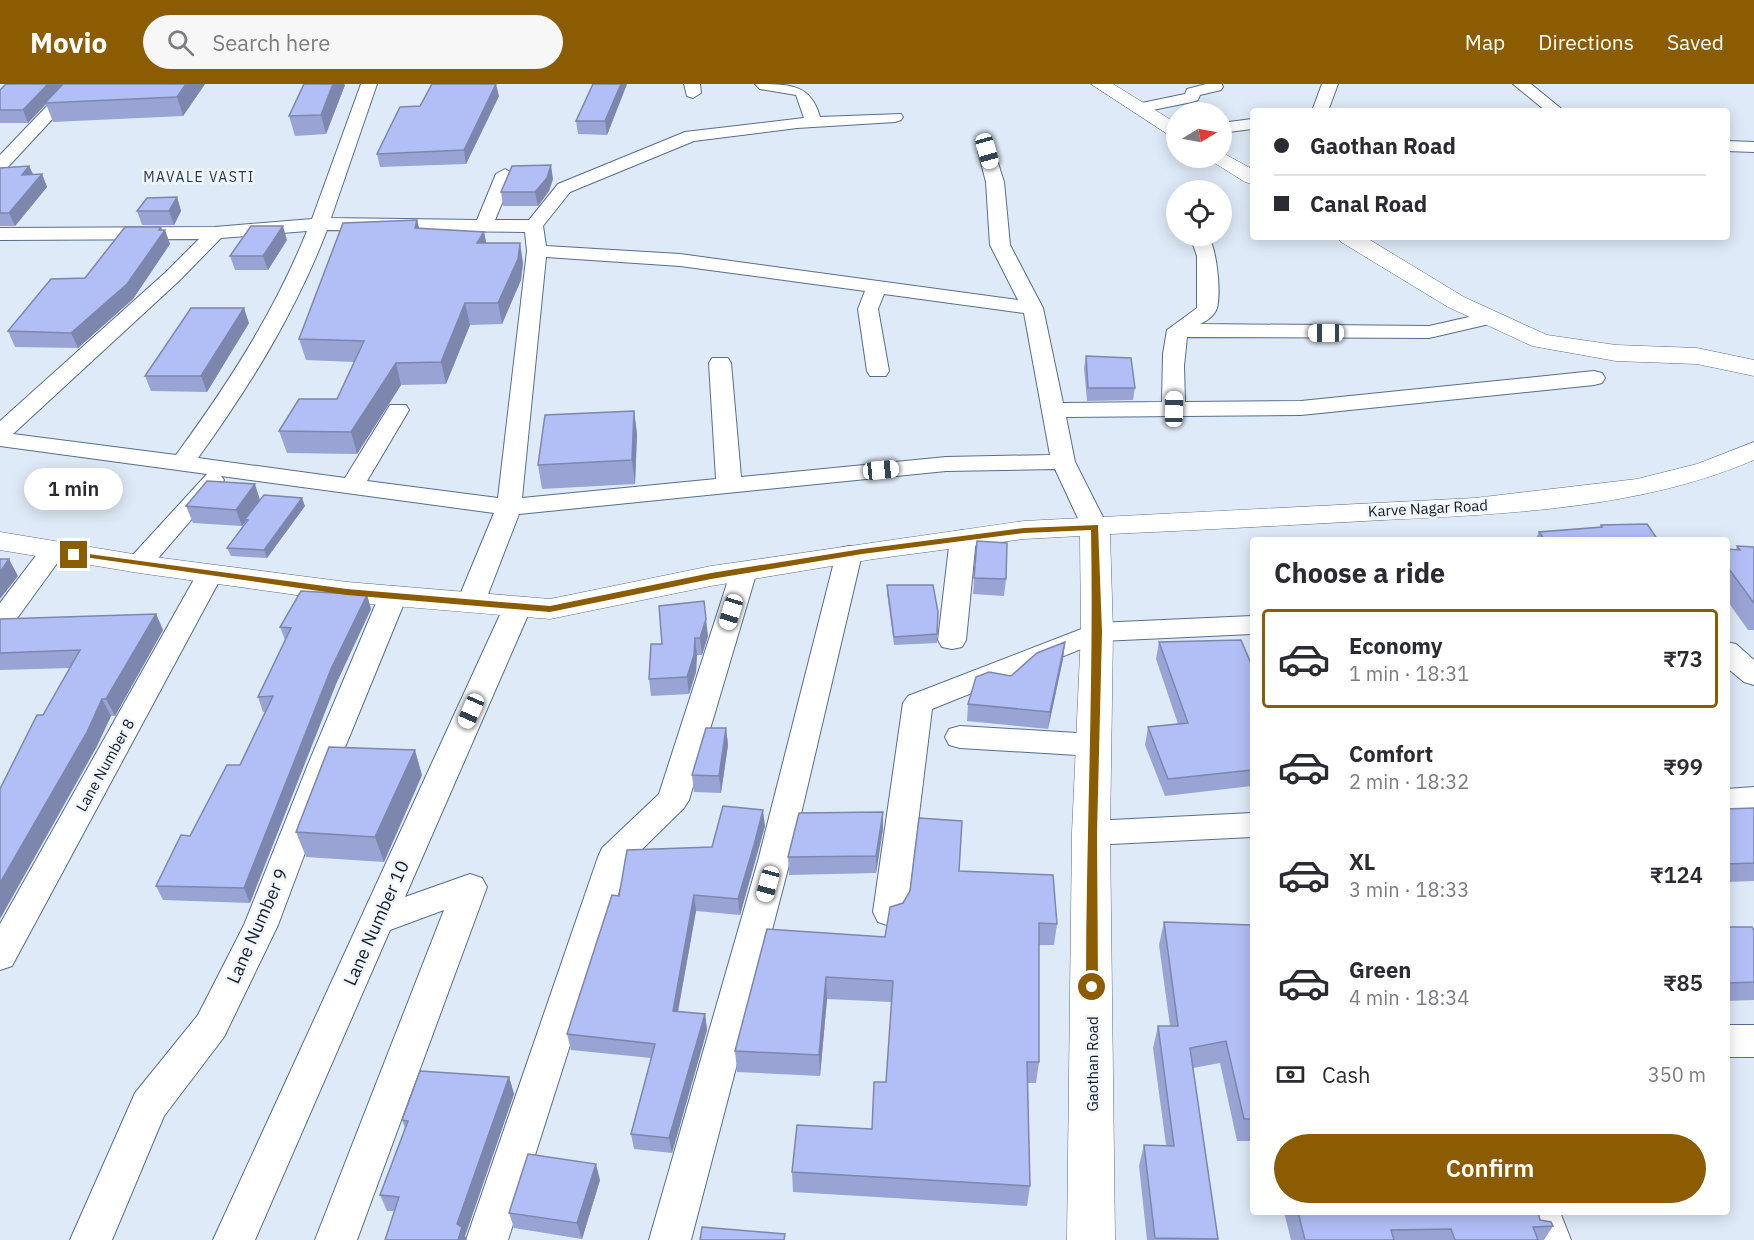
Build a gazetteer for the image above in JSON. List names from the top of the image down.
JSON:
{
  "streets": {
    "street": [
      "Karve Nagar Road",
      "Lane Number 8",
      "Lane Number 10",
      "Lane Number 9",
      "Gaothan Road"
    ]
  },
  "crossings": [
    ["Karve Nagar Road", "Lane Number 8"],
    ["Karve Nagar Road", "Lane Number 10"],
    ["Karve Nagar Road", "Lane Number 9"],
    ["Karve Nagar Road", "Gaothan Road"]
  ],
  "districts": ["MAVALE VASTI"],
  "north": "right",
  "page": {
    "header": "Movio",
    "search": "Search here",
    "nav": ["Map", "Directions", "Saved"],
    "banner": ["Gaothan Road", "Canal Road"],
    "bubble": "1 min",
    "heading": "Choose a ride",
    "list": [
      {
        "name": "Economy",
        "note": "1 min · 18:31",
        "value": "₹73"
      },
      {
        "name": "Comfort",
        "note": "2 min · 18:32",
        "value": "₹99"
      },
      {
        "name": "XL",
        "note": "3 min · 18:33",
        "value": "₹124"
      },
      {
        "name": "Green",
        "note": "4 min · 18:34",
        "value": "₹85"
      }
    ],
    "pay": ["Cash", "350 m"],
    "buttons": "Confirm"
  }
}
